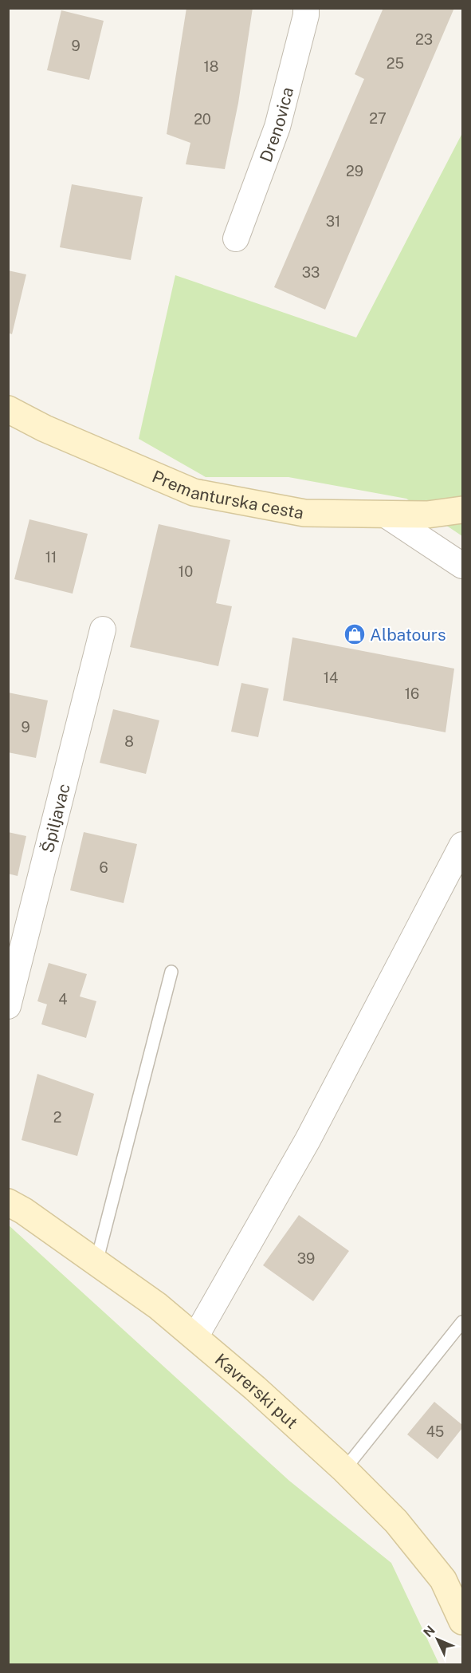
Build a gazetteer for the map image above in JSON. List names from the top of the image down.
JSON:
{
  "streets": {
    "main road": ["Premanturska cesta", "Kavrerski put"],
    "street": ["Drenovica", "Špiljavac"]
  },
  "places": {
    "shop": ["Albatours"]
  },
  "house_numbers": [
    "23",
    "9",
    "25",
    "18",
    "27",
    "20",
    "29",
    "31",
    "33",
    "11",
    "10",
    "14",
    "16",
    "9",
    "8",
    "6",
    "4",
    "2",
    "39",
    "45"
  ],
  "north": "top left"
}
